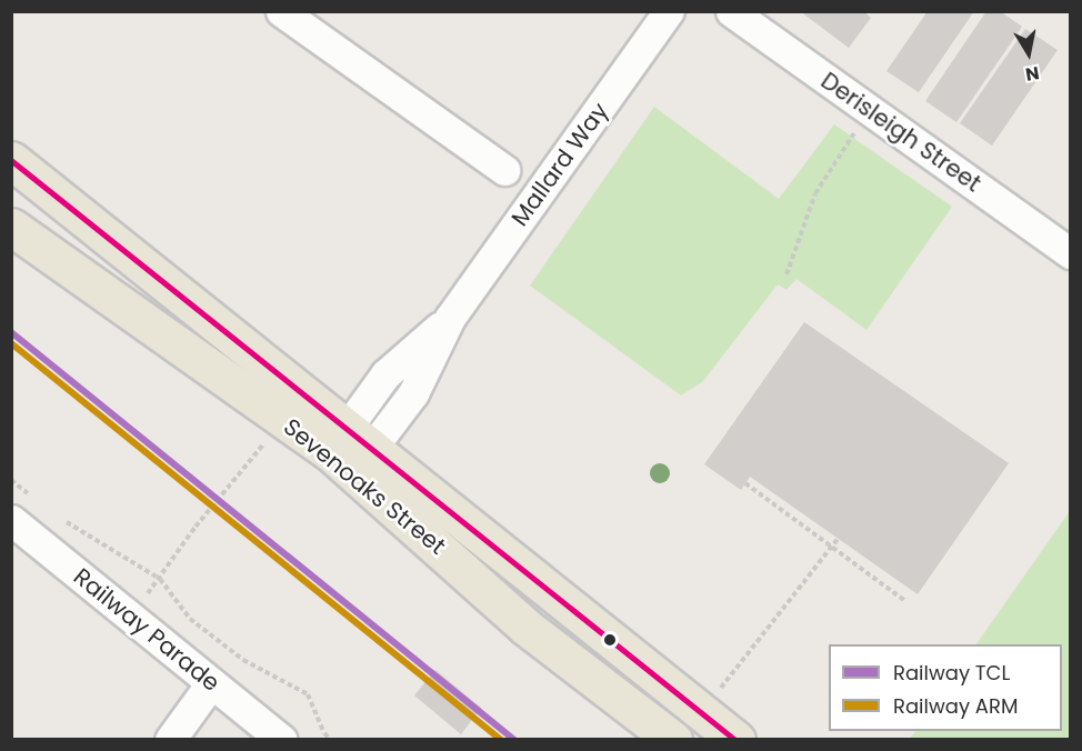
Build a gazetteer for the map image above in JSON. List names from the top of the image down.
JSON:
{
  "streets": {
    "main road": ["Sevenoaks Street"],
    "street": ["Derisleigh Street", "Mallard Way", "Railway Parade"]
  },
  "crossings": [
    ["Mallard Way", "Sevenoaks Street"]
  ],
  "lines": ["rail line TCL", "rail line ARM"],
  "legend": ["Railway TCL", "Railway ARM"],
  "north": "bottom"
}
